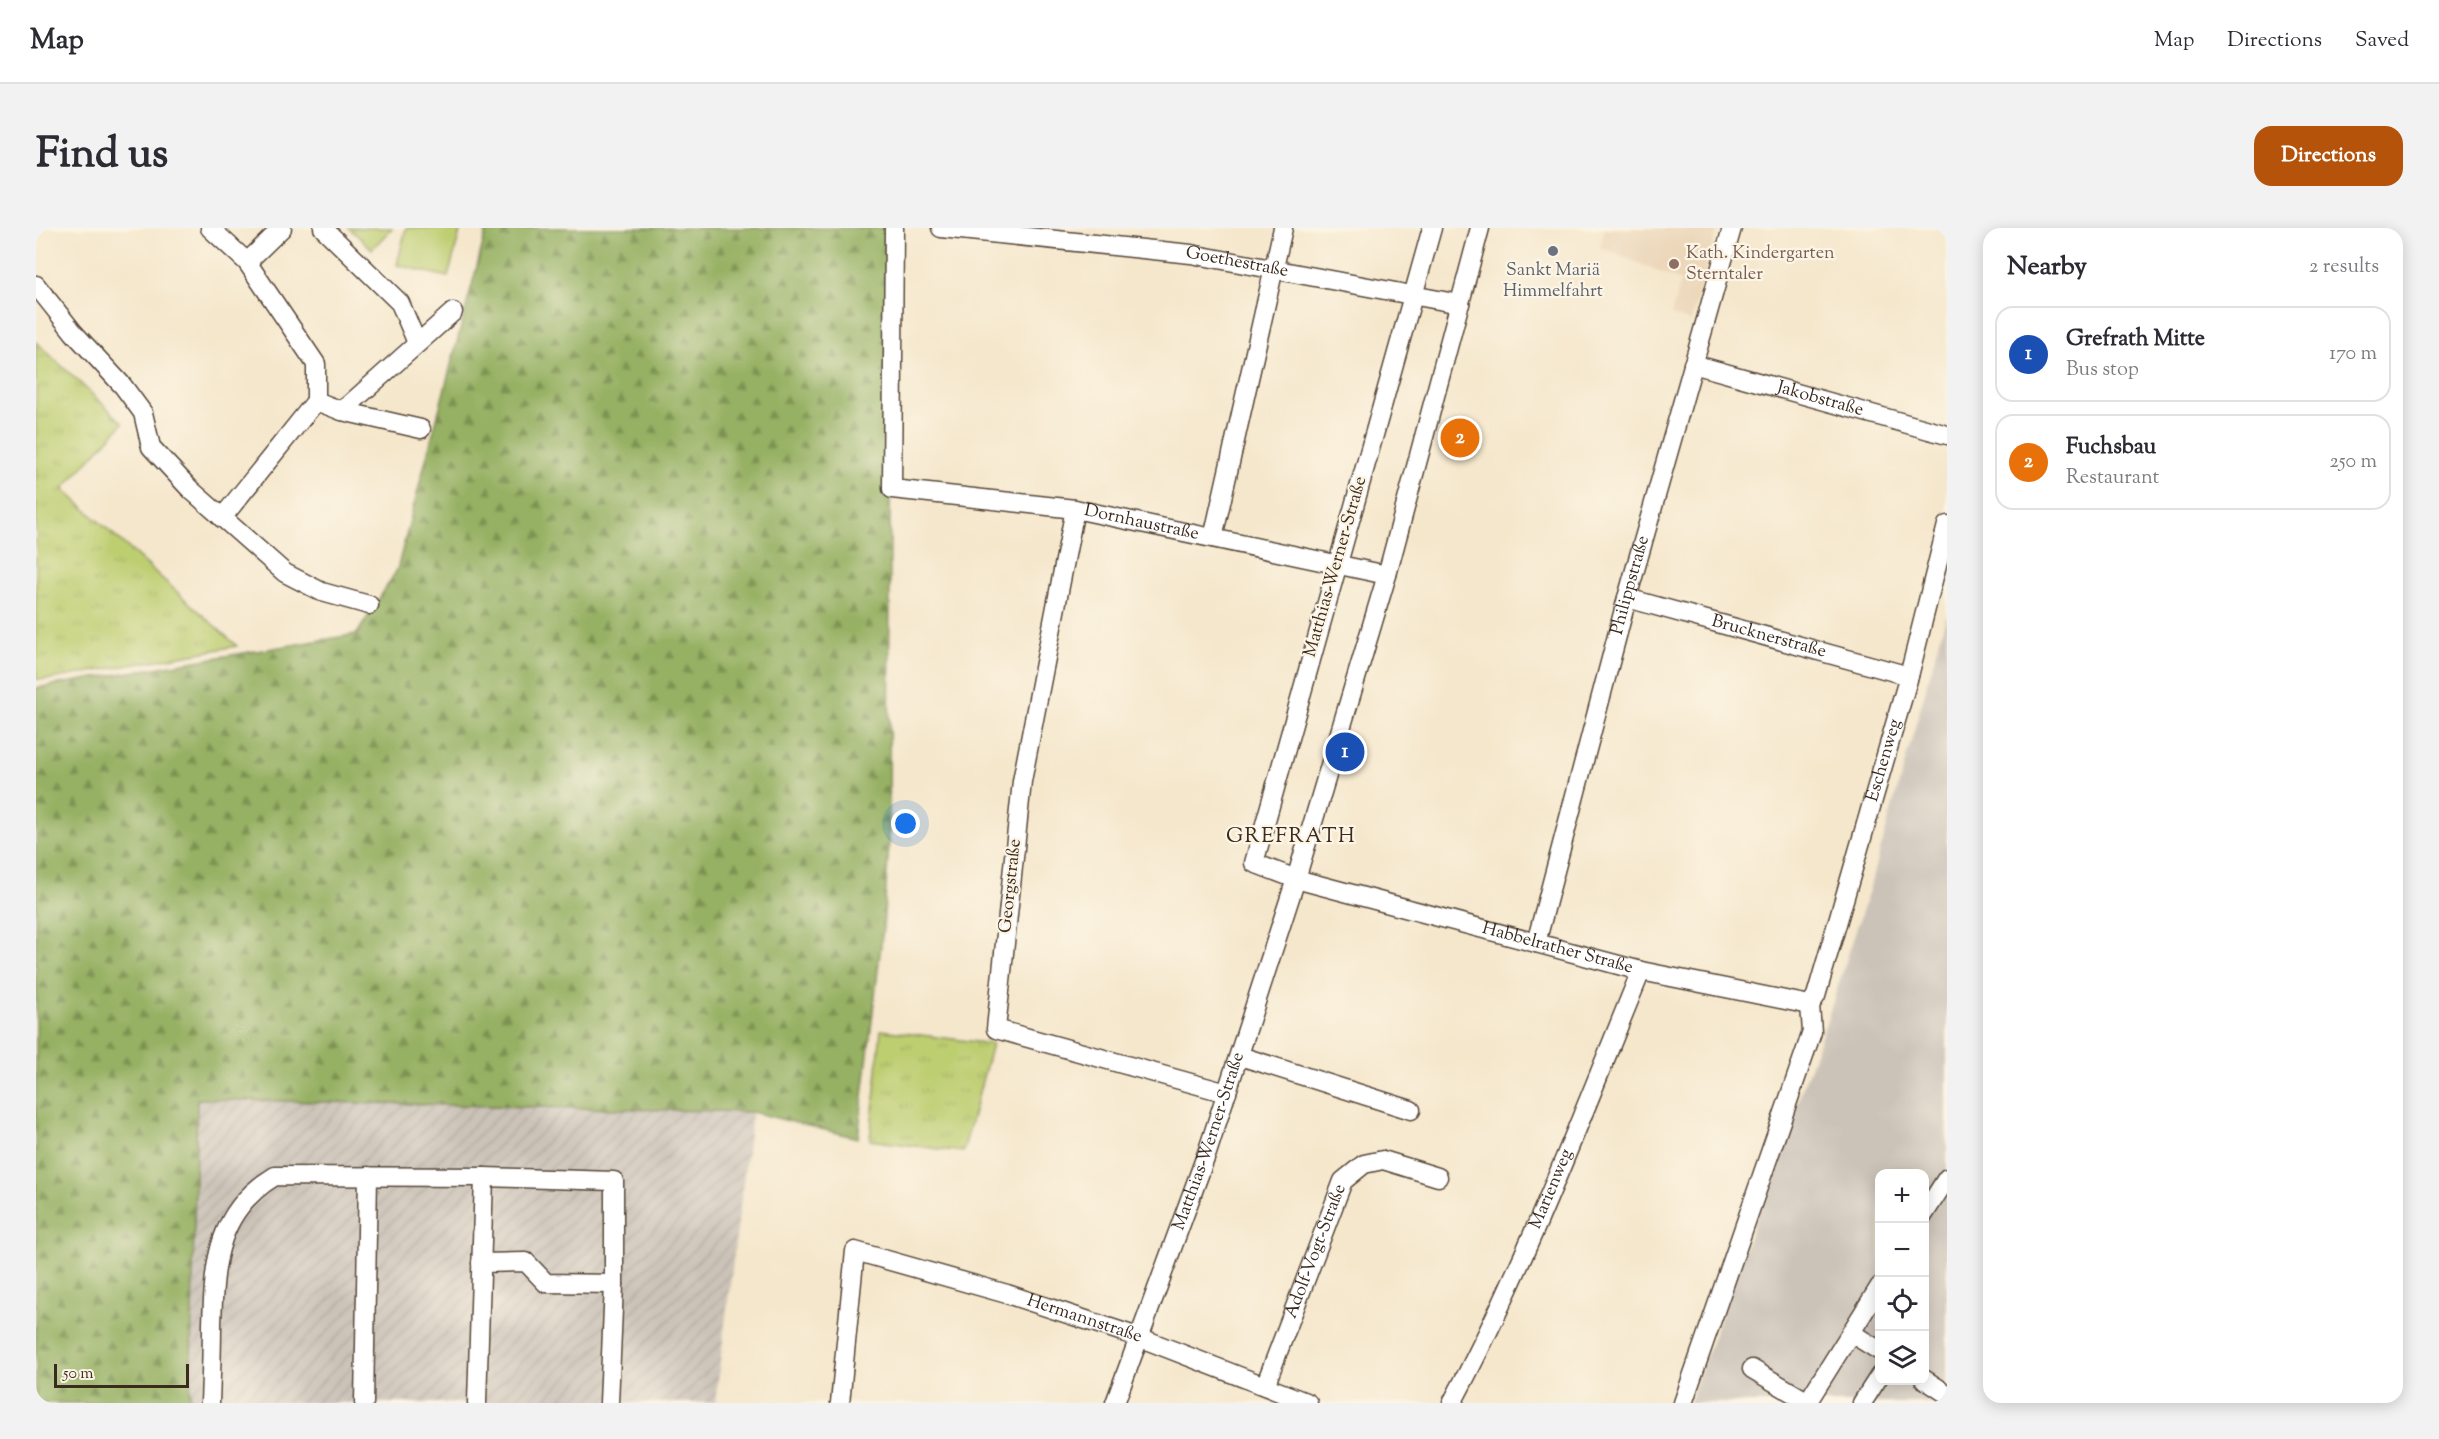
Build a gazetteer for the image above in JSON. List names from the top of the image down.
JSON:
{
  "streets": {
    "street": [
      "Goethestraße",
      "Jakobstraße",
      "Dornhaustraße",
      "Matthias-Werner-Straße",
      "Philippstraße",
      "Brucknerstraße",
      "Eschenweg",
      "Georgstraße",
      "Habbelrather Straße",
      "Marienweg",
      "Adolf-Vogt-Straße",
      "Hermannstraße"
    ]
  },
  "crossings": [
    ["Goethestraße", "Matthias-Werner-Straße"],
    ["Jakobstraße", "Philippstraße"],
    ["Dornhaustraße", "Matthias-Werner-Straße"],
    ["Dornhaustraße", "Georgstraße"],
    ["Matthias-Werner-Straße", "Georgstraße"],
    ["Matthias-Werner-Straße", "Habbelrather Straße"],
    ["Matthias-Werner-Straße", "Hermannstraße"],
    ["Philippstraße", "Brucknerstraße"],
    ["Philippstraße", "Habbelrather Straße"],
    ["Brucknerstraße", "Eschenweg"],
    ["Eschenweg", "Habbelrather Straße"],
    ["Habbelrather Straße", "Marienweg"],
    ["Adolf-Vogt-Straße", "Hermannstraße"]
  ],
  "districts": ["GREFRATH"],
  "places": ["Sankt Mariä Himmelfahrt", "Kath. Kindergarten Sterntaler"],
  "scale_bar": "50 m",
  "page": {
    "header": "Map",
    "nav": ["Map", "Directions", "Saved"],
    "title": "Find us",
    "buttons": "Directions",
    "heading": ["Nearby", "2 results"],
    "list": [
      {
        "mark": "1",
        "name": "Grefrath Mitte",
        "note": "Bus stop",
        "value": "170 m"
      },
      {
        "mark": "2",
        "name": "Fuchsbau",
        "note": "Restaurant",
        "value": "250 m"
      }
    ],
    "pins": ["2", "1"],
    "map_buttons": ["+", "−"],
    "scale": "50 m"
  }
}
